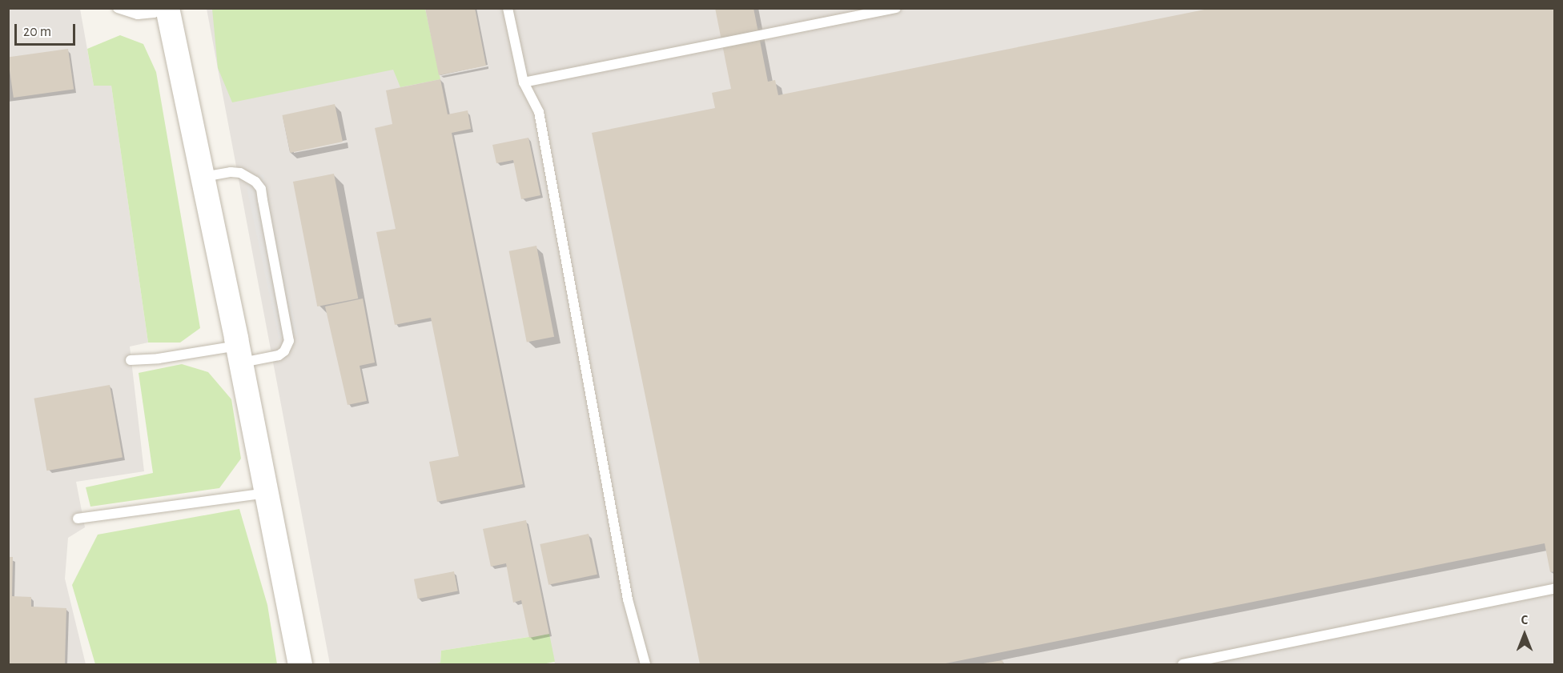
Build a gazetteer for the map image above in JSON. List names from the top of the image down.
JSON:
{
  "scale_bar": "20 m",
  "north": "top"
}
